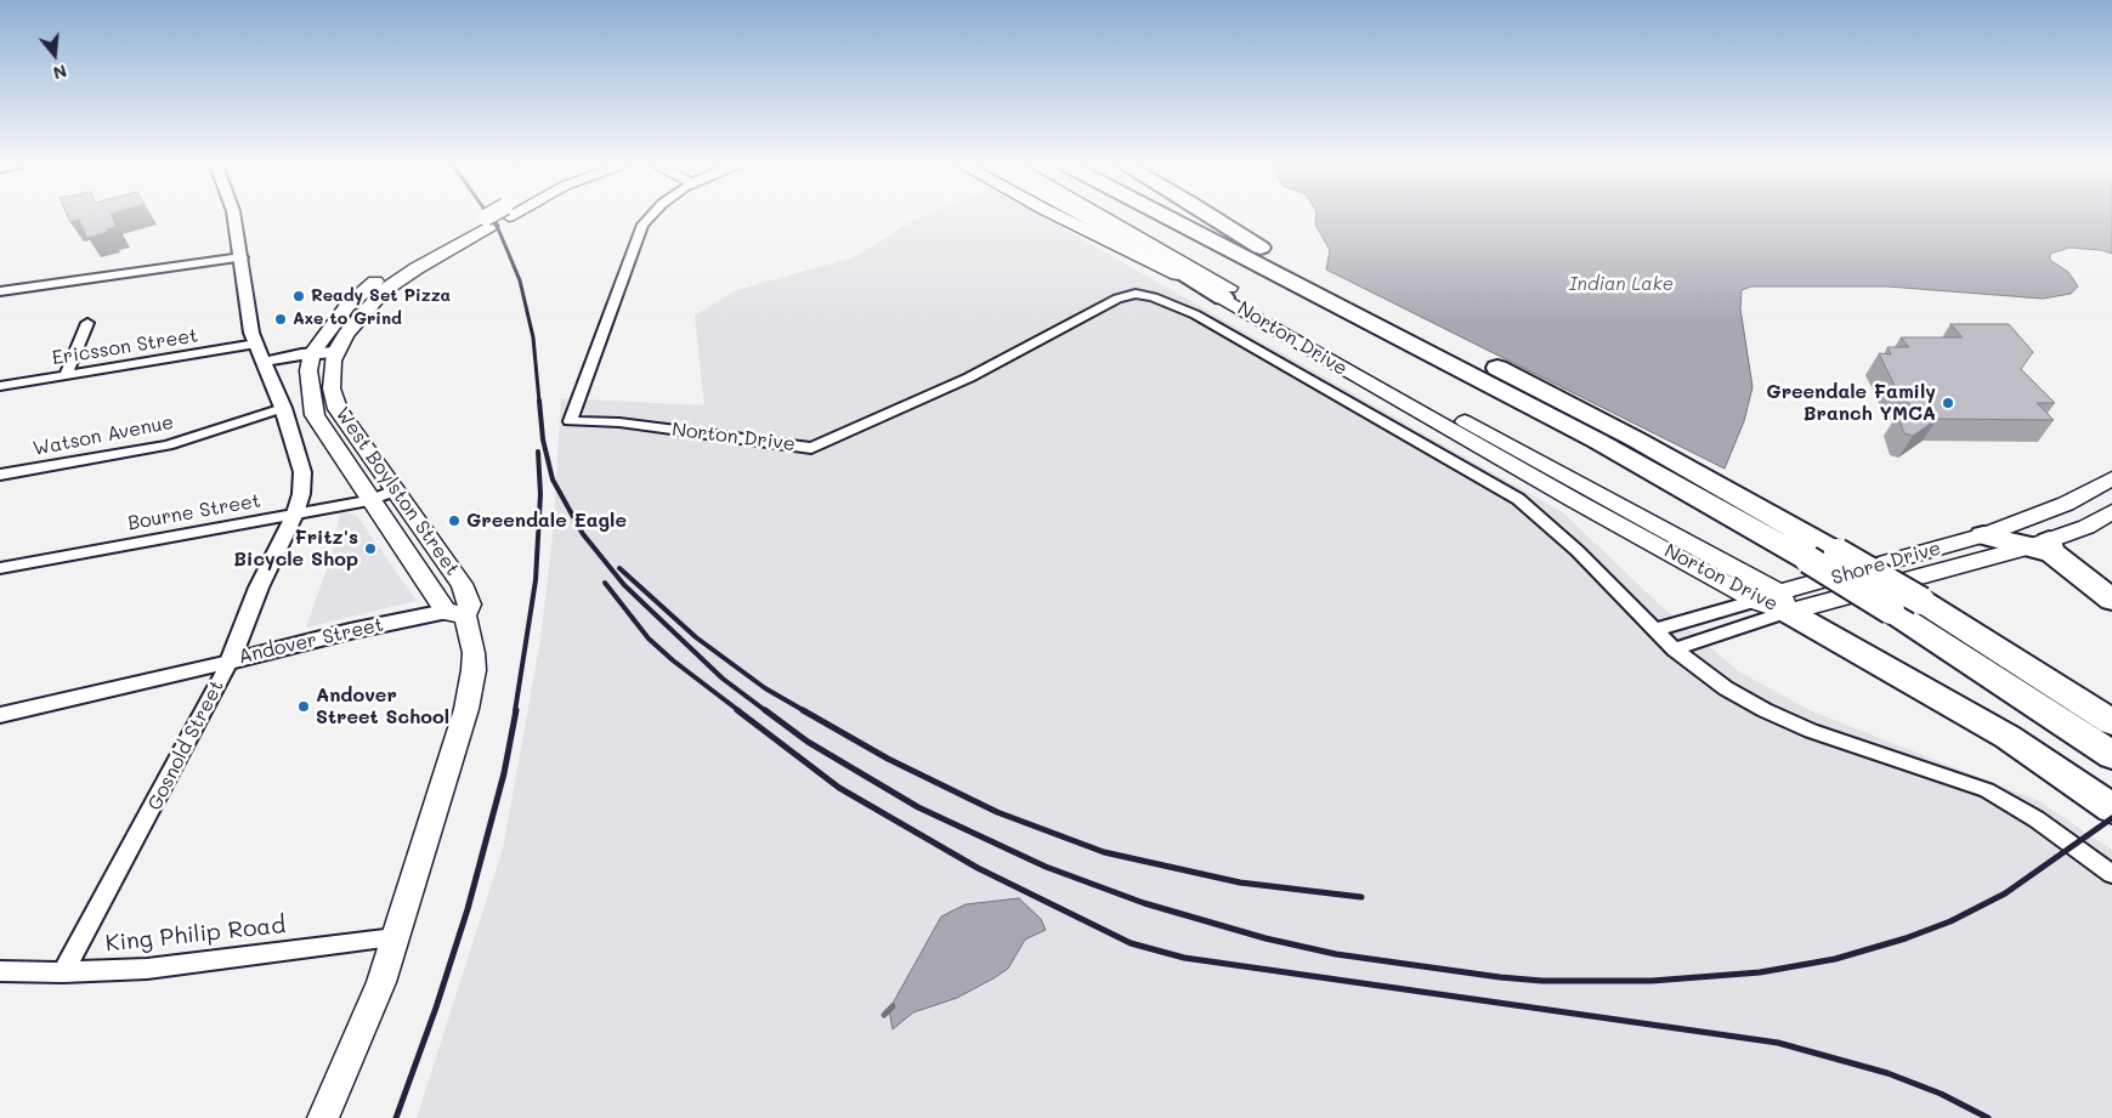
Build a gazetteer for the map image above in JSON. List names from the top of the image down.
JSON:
{
  "streets": {
    "main road": ["Norton Drive", "West Boylston Street", "Shore Drive"],
    "street": [
      "Ericsson Street",
      "Watson Avenue",
      "Bourne Street",
      "Andover Street",
      "Gosnold Street",
      "King Philip Road"
    ]
  },
  "crossings": [
    ["Norton Drive", "Shore Drive"],
    ["Ericsson Street", "Gosnold Street"],
    ["Watson Avenue", "Gosnold Street"],
    ["West Boylston Street", "Bourne Street"],
    ["West Boylston Street", "Andover Street"],
    ["West Boylston Street", "King Philip Road"],
    ["Bourne Street", "Gosnold Street"],
    ["Andover Street", "Gosnold Street"],
    ["Gosnold Street", "King Philip Road"]
  ],
  "water": ["Indian Lake"],
  "places": [
    "Ready Set Pizza",
    "Axe to Grind",
    "Greendale Family Branch YMCA",
    "Greendale Eagle",
    "Fritz's Bicycle Shop",
    "Andover Street School"
  ],
  "north": "bottom"
}
